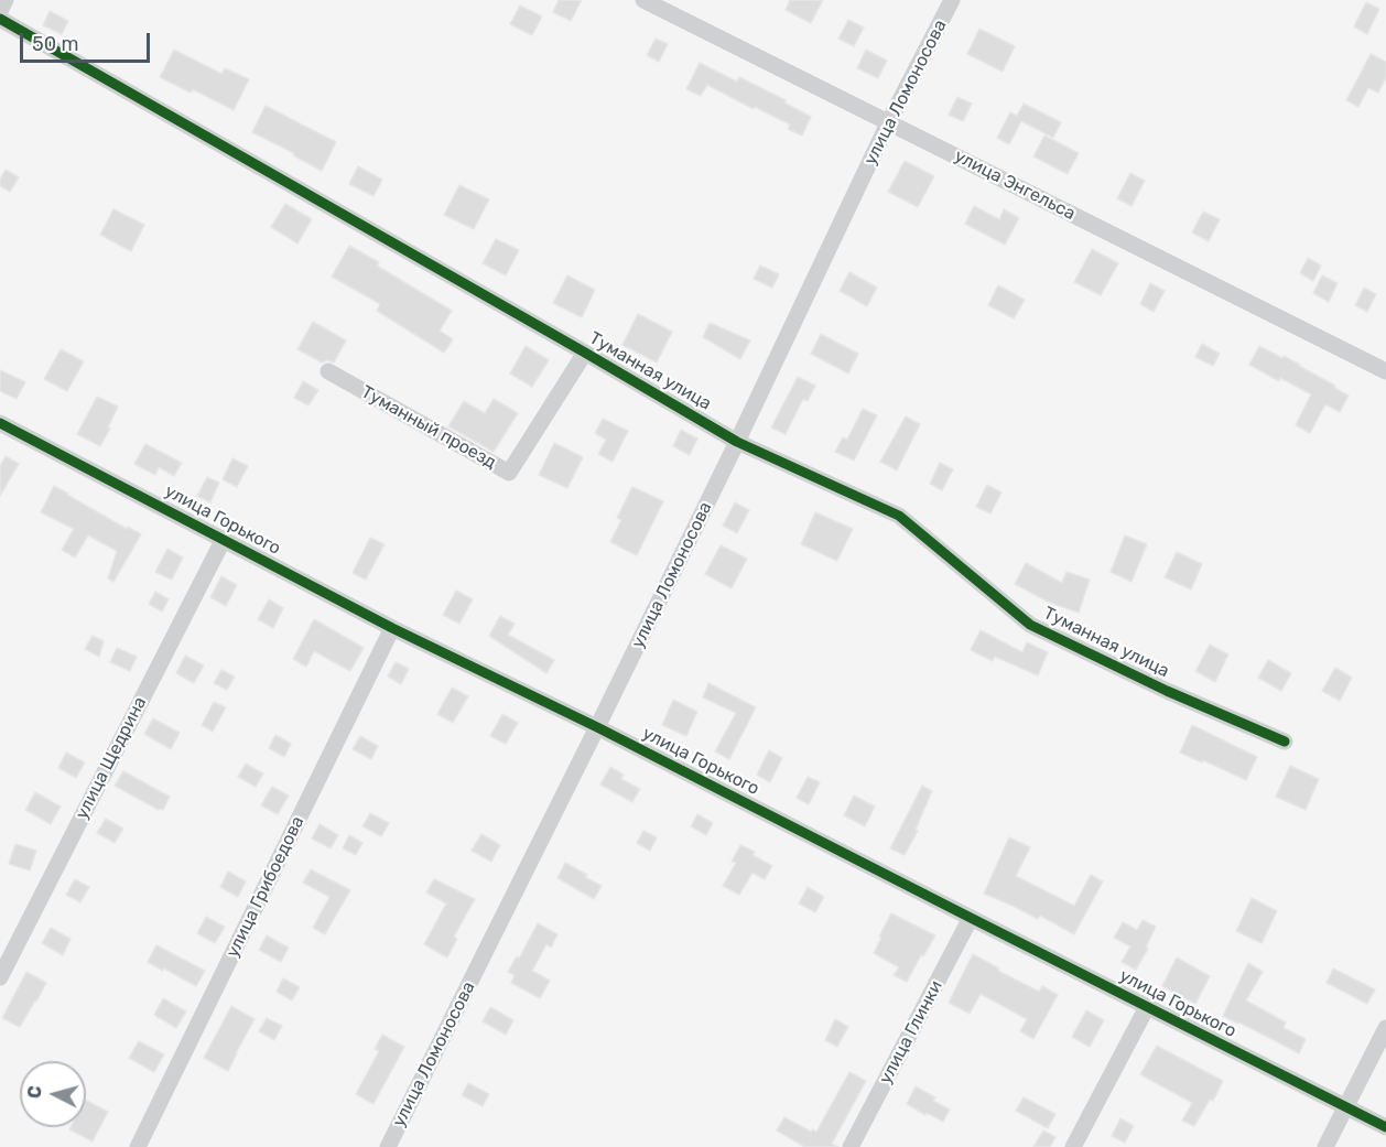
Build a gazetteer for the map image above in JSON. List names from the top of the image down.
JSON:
{
  "streets": {
    "street": [
      "улица Ломоносова",
      "улица Энгельса",
      "Туманная улица",
      "Туманный проезд",
      "улица Горького",
      "улица Щедрина",
      "улица Грибоедова",
      "улица Глинки"
    ]
  },
  "crossings": [
    ["улица Ломоносова", "улица Энгельса"],
    ["улица Ломоносова", "Туманная улица"],
    ["улица Ломоносова", "улица Горького"],
    ["Туманная улица", "Туманный проезд"],
    ["улица Горького", "улица Щедрина"],
    ["улица Горького", "улица Грибоедова"],
    ["улица Горького", "улица Глинки"]
  ],
  "scale_bar": "50 m",
  "north": "left"
}
